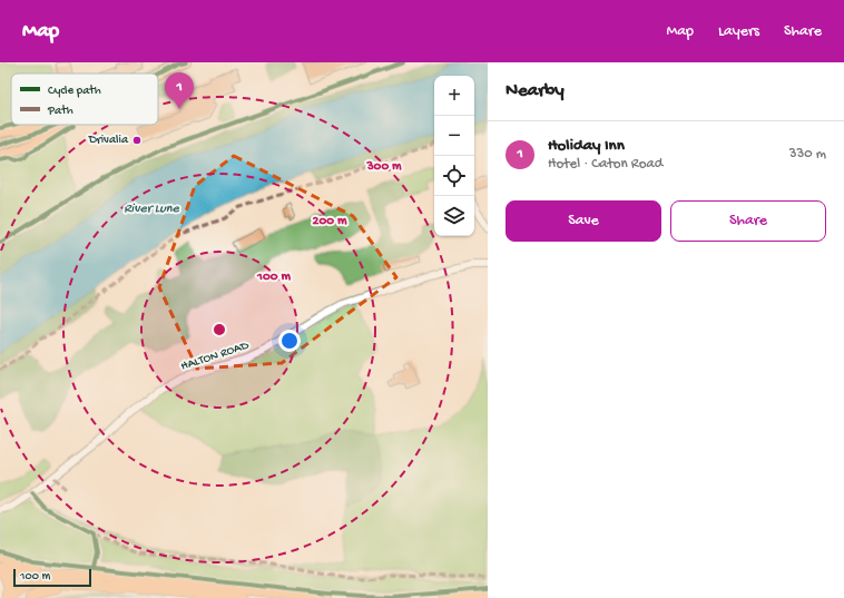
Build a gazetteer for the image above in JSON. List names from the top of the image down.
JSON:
{
  "streets": {
    "street": ["HALTON ROAD"]
  },
  "water": ["River Lune"],
  "places": ["Drivalia"],
  "legend": ["Cycle path", "Path"],
  "scale_bar": "100 m",
  "page": {
    "header": "Map",
    "nav": ["Map", "Layers", "Share"],
    "heading": "Nearby",
    "pins": "1",
    "map_buttons": ["+", "−"],
    "list": [
      {
        "mark": "1",
        "name": "Holiday Inn",
        "note": "Hotel · Caton Road",
        "value": "330 m"
      }
    ],
    "buttons": ["Save", "Share"],
    "scale": "100 m"
  },
  "rings": ["300 m", "200 m", "100 m"]
}
